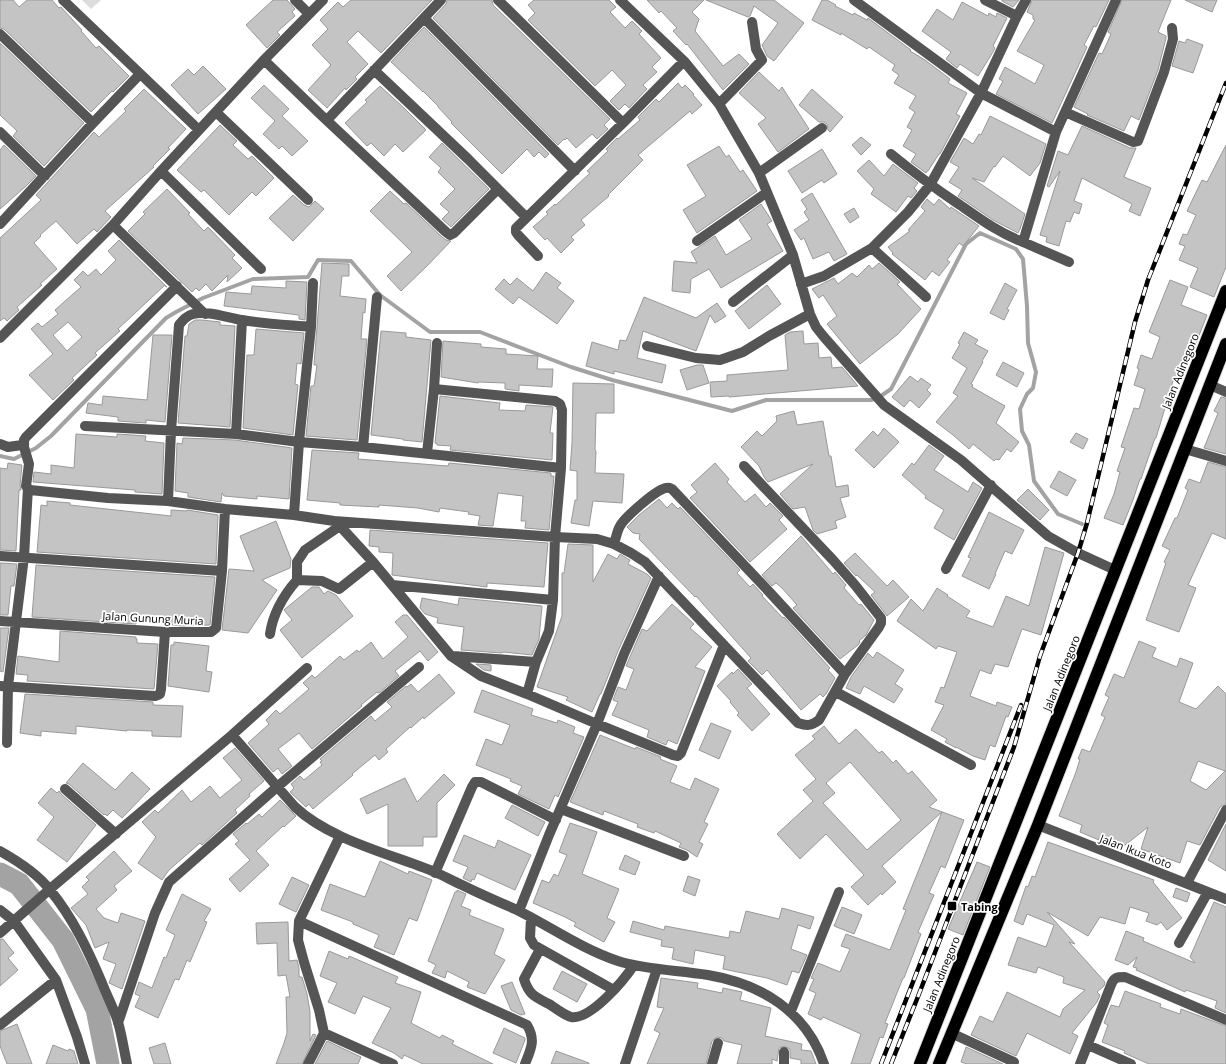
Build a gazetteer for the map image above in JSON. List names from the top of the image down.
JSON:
{
  "streets": {
    "highway": ["Jalan Adinegoro"],
    "street": ["Jalan Gunung Muria", "Jalan Ikua Koto"]
  },
  "places": {
    "transit": ["Tabing"]
  }
}
